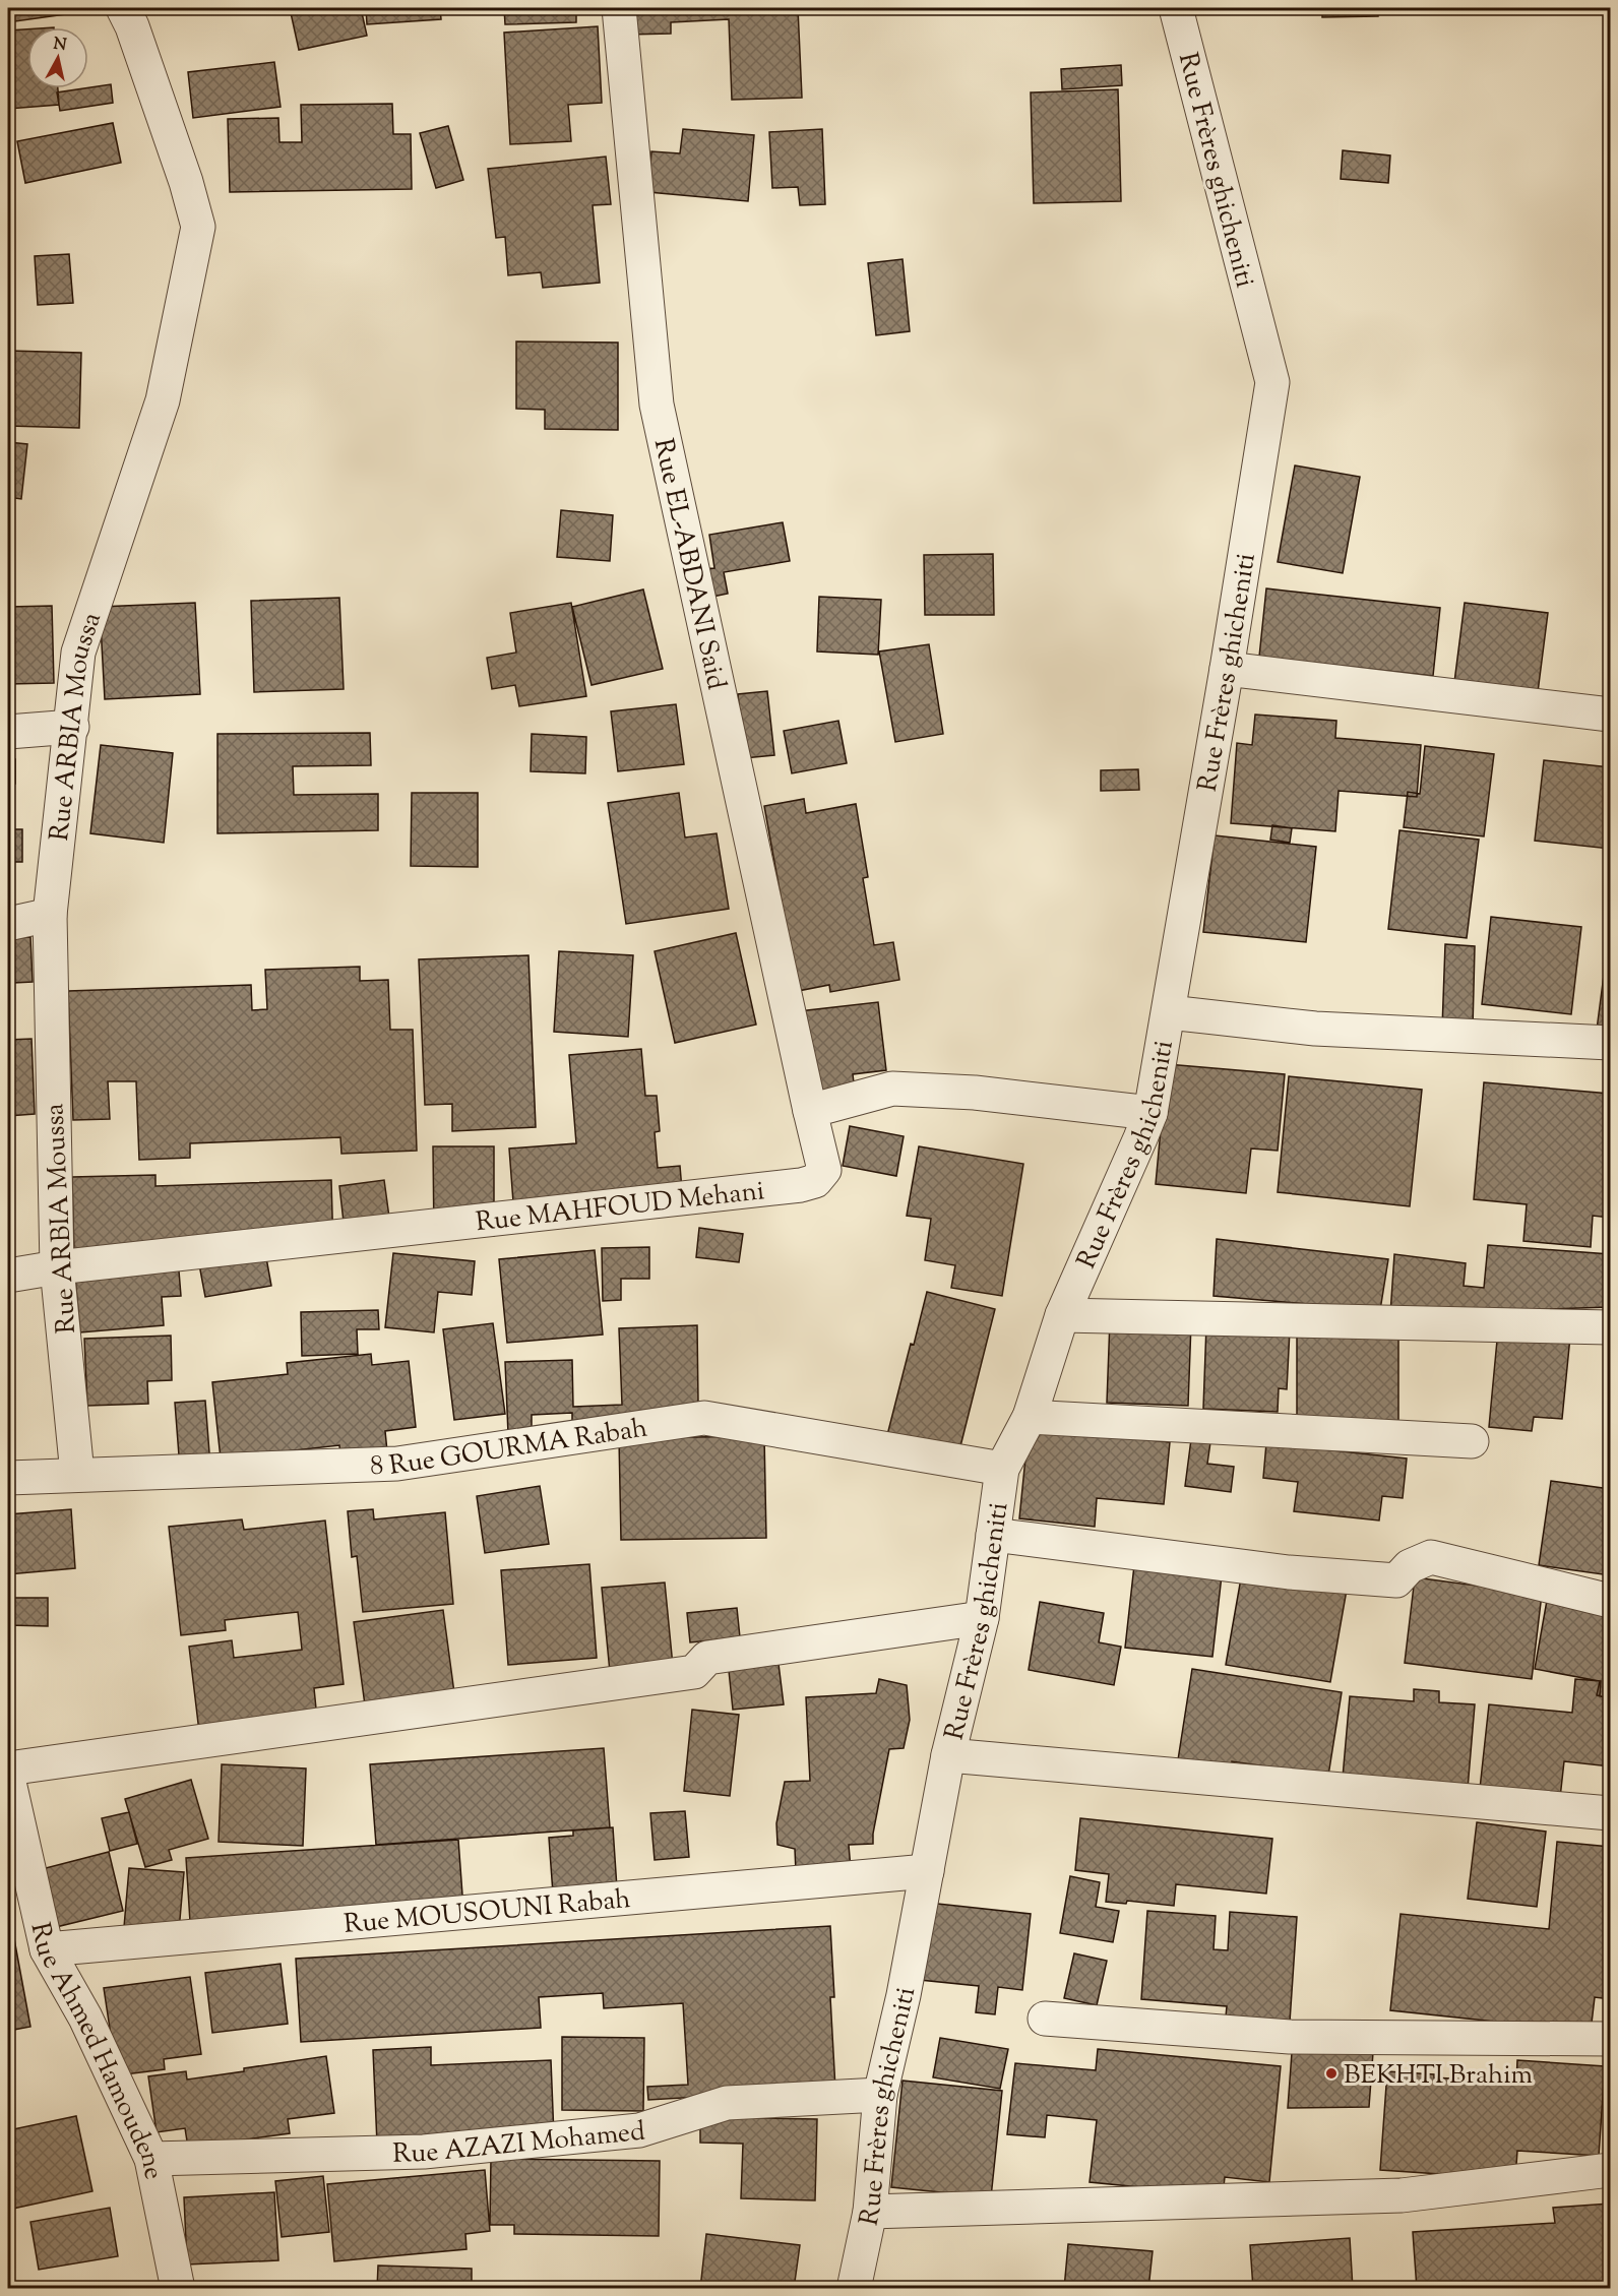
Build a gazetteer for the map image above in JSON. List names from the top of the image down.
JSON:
{
  "streets": {
    "street": [
      "Rue Frères ghicheniti",
      "Rue EL-ABDANI Said",
      "Rue ARBIA Moussa",
      "Rue MAHFOUD Mehani",
      "8 Rue GOURMA Rabah",
      "Rue MOUSOUNI Rabah",
      "Rue Ahmed Hamoudene",
      "Rue AZAZI Mohamed"
    ]
  },
  "crossings": [
    ["Rue Frères ghicheniti", "8 Rue GOURMA Rabah"],
    ["Rue Frères ghicheniti", "Rue MOUSOUNI Rabah"],
    ["Rue Frères ghicheniti", "Rue AZAZI Mohamed"],
    ["Rue EL-ABDANI Said", "Rue MAHFOUD Mehani"],
    ["Rue ARBIA Moussa", "Rue MAHFOUD Mehani"],
    ["Rue ARBIA Moussa", "8 Rue GOURMA Rabah"],
    ["Rue MOUSOUNI Rabah", "Rue Ahmed Hamoudene"],
    ["Rue Ahmed Hamoudene", "Rue AZAZI Mohamed"]
  ],
  "places": ["BEKHTI Brahim"],
  "north": "top"
}
